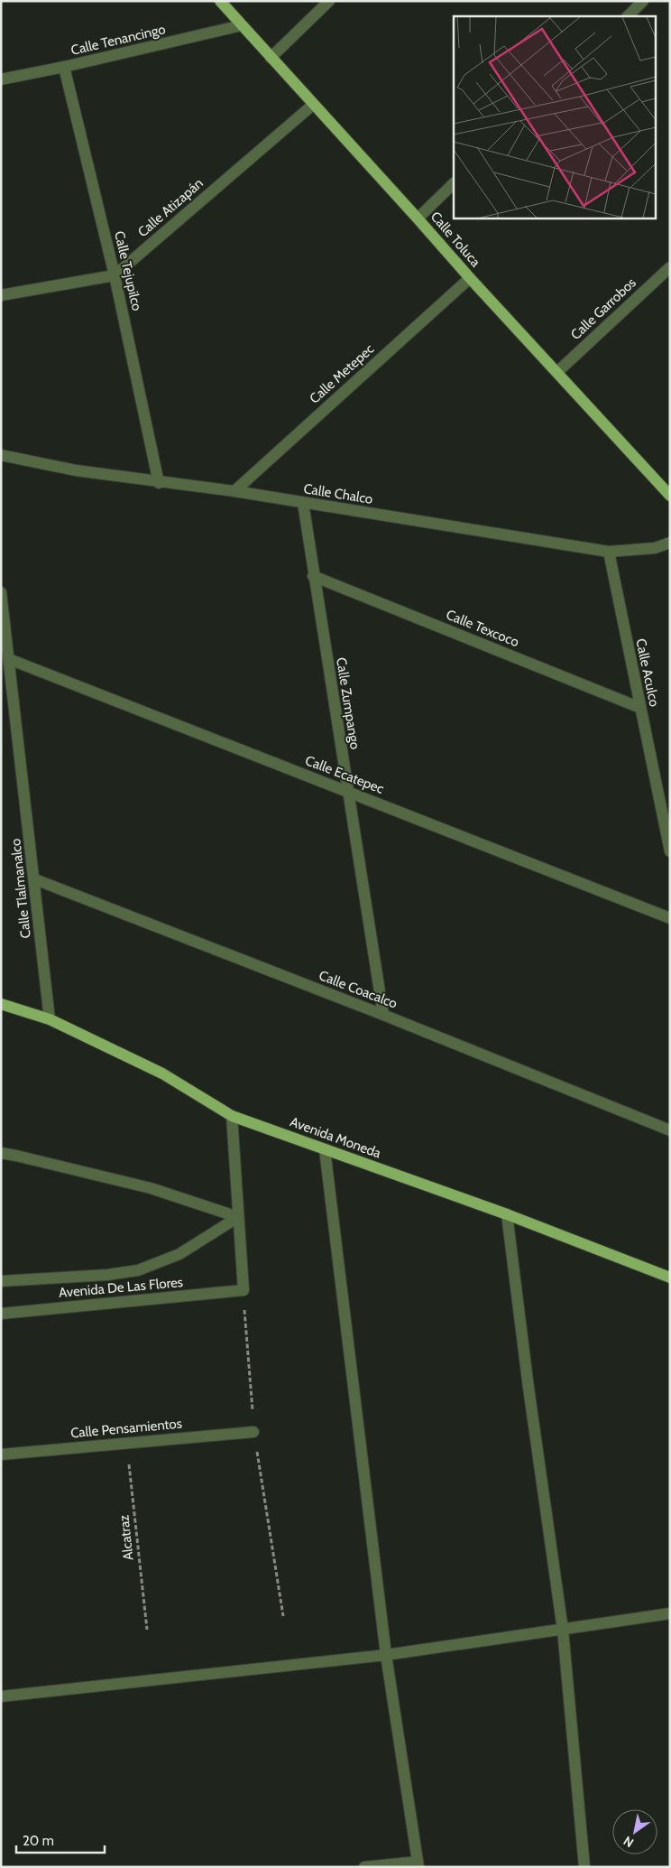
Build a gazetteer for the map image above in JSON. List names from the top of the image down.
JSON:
{
  "streets": {
    "main road": ["Calle Toluca", "Avenida Moneda"],
    "street": [
      "Calle Tenancingo",
      "Calle Atizapán",
      "Calle Tejupilco",
      "Calle Garrobos",
      "Calle Metepec",
      "Calle Chalco",
      "Calle Texcoco",
      "Calle Aculco",
      "Calle Zumpango",
      "Calle Ecatepec",
      "Calle Tlalmanalco",
      "Calle Coacalco",
      "Avenida De Las Flores",
      "Calle Pensamientos"
    ],
    "path": ["Alcatraz"]
  },
  "crossings": [
    ["Calle Tenancingo", "Calle Toluca"],
    ["Calle Tenancingo", "Calle Tejupilco"],
    ["Calle Atizapán", "Calle Toluca"],
    ["Calle Atizapán", "Calle Tejupilco"],
    ["Calle Toluca", "Calle Garrobos"],
    ["Calle Toluca", "Calle Metepec"],
    ["Calle Tejupilco", "Calle Chalco"],
    ["Calle Metepec", "Calle Chalco"],
    ["Calle Chalco", "Calle Aculco"],
    ["Calle Chalco", "Calle Zumpango"],
    ["Calle Texcoco", "Calle Aculco"],
    ["Calle Texcoco", "Calle Zumpango"],
    ["Calle Zumpango", "Calle Ecatepec"],
    ["Calle Zumpango", "Calle Coacalco"],
    ["Calle Ecatepec", "Calle Tlalmanalco"],
    ["Calle Tlalmanalco", "Calle Coacalco"],
    ["Calle Tlalmanalco", "Avenida Moneda"],
    ["Calle Pensamientos", "Alcatraz"]
  ],
  "scale_bar": "20 m",
  "north": "bottom left"
}
